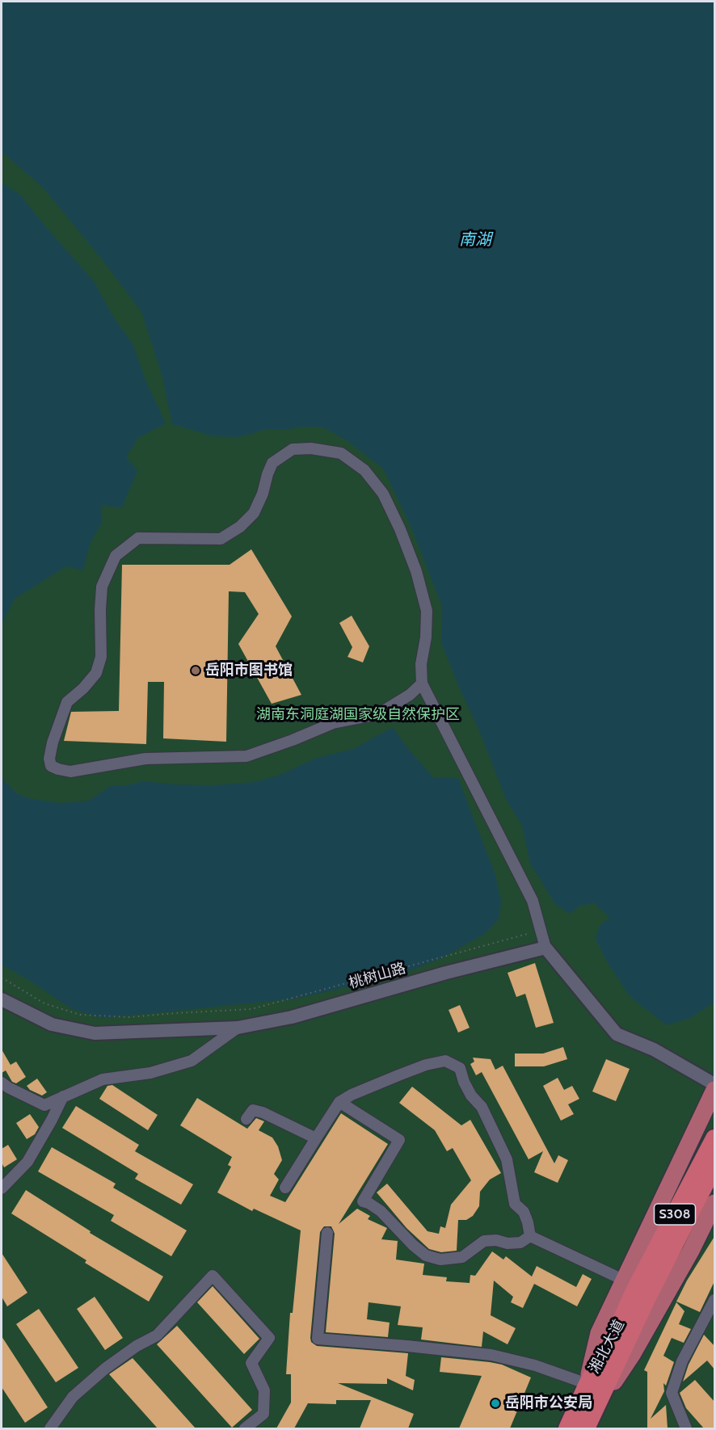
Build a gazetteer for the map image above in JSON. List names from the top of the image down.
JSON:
{
  "streets": {
    "highway": ["S308", "湘北大道"],
    "street": ["桃树山路"]
  },
  "crossings": [
    ["S308", "湘北大道"]
  ],
  "water": ["南湖"],
  "parks": ["湖南东洞庭湖国家级自然保护区"],
  "places": ["岳阳市图书馆", "岳阳市公安局"]
}
